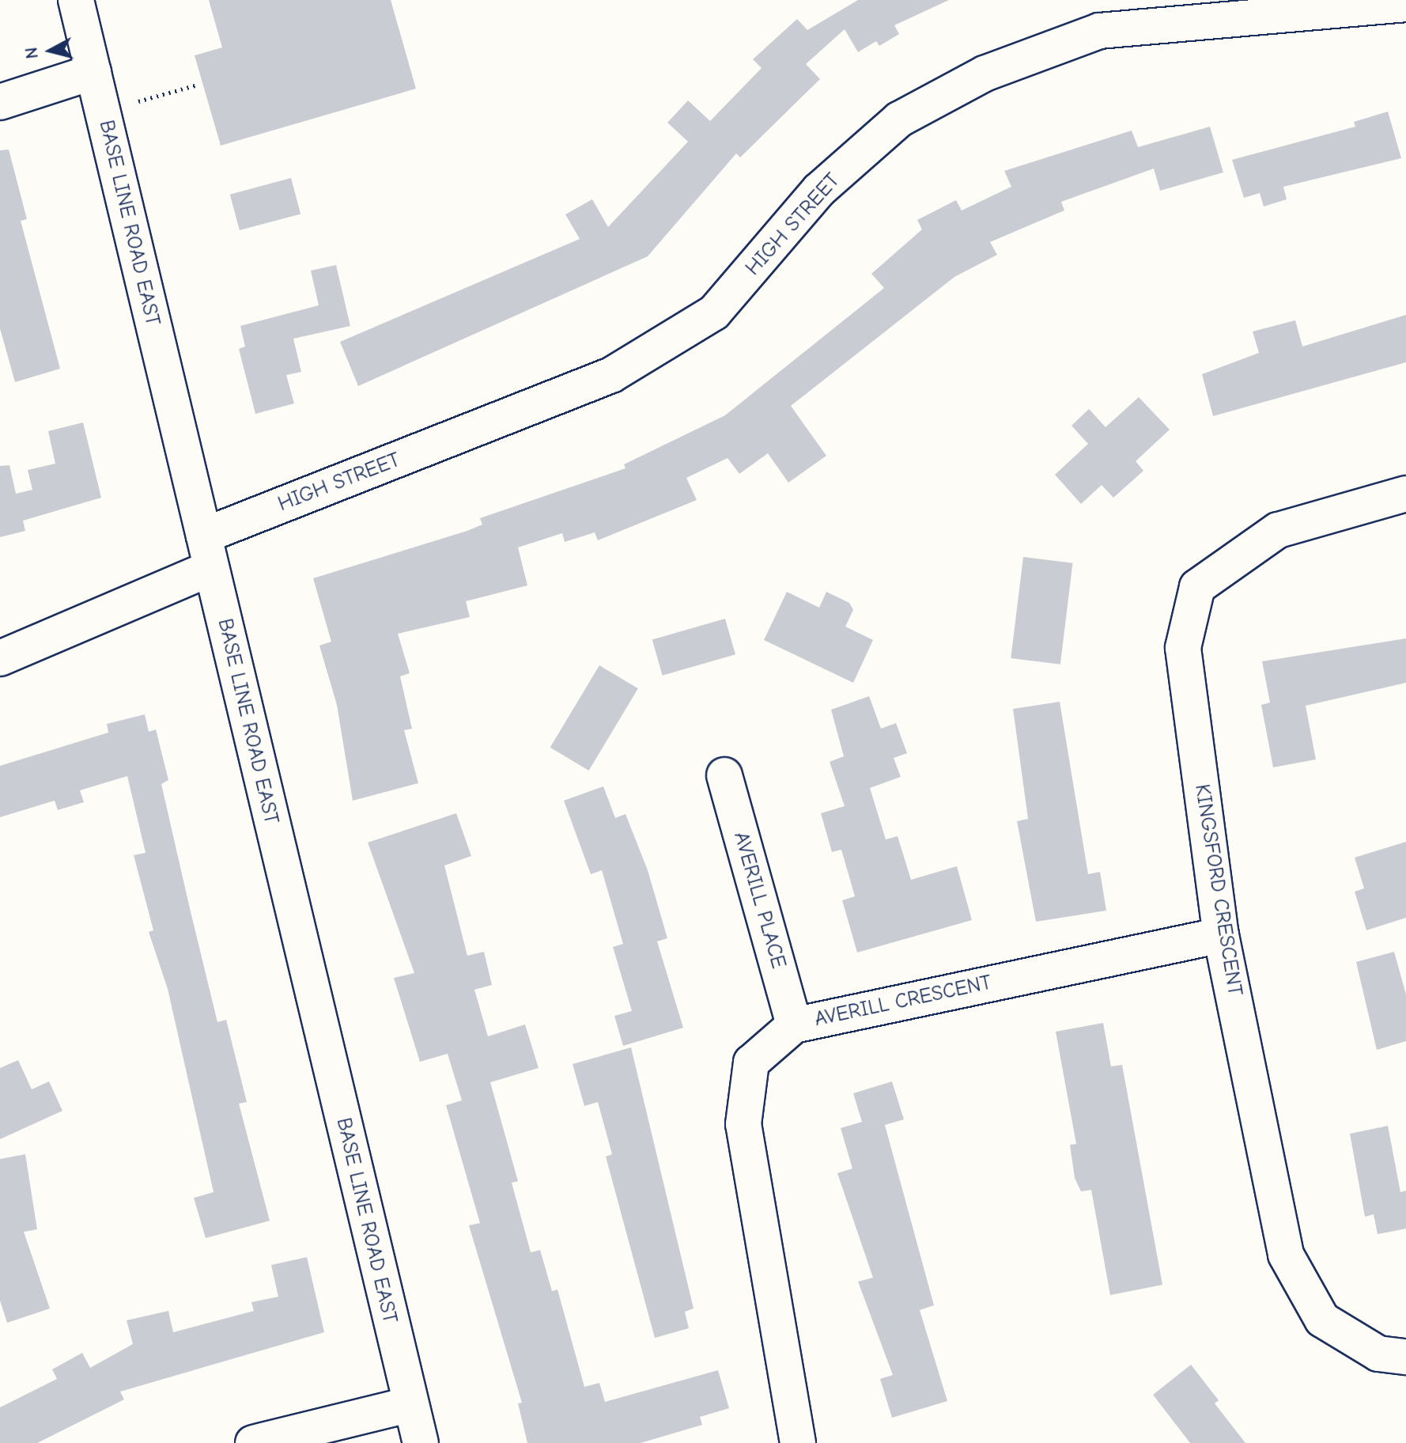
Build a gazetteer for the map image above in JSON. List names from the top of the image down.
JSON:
{
  "streets": {
    "street": [
      "BASE LINE ROAD EAST",
      "HIGH STREET",
      "KINGSFORD CRESCENT",
      "AVERILL PLACE",
      "AVERILL CRESCENT"
    ]
  },
  "crossings": [
    ["BASE LINE ROAD EAST", "HIGH STREET"],
    ["KINGSFORD CRESCENT", "AVERILL CRESCENT"],
    ["AVERILL PLACE", "AVERILL CRESCENT"]
  ],
  "north": "left"
}
